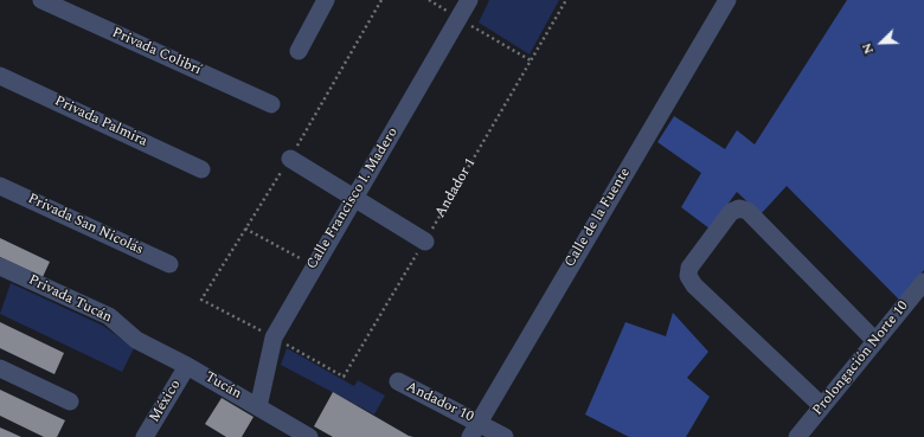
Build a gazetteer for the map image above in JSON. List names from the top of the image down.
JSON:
{
  "streets": {
    "street": [
      "Privada Colibrí",
      "Privada Palmira",
      "Calle Francisco I. Madero",
      "Calle de la Fuente",
      "Privada San Nicolás",
      "Privada Tucán",
      "Prolongación Norte 10",
      "Tucán",
      "México",
      "Andador 10"
    ],
    "path": ["Andador 1"]
  },
  "crossings": [
    ["Calle Francisco I. Madero", "Tucán"],
    ["Calle de la Fuente", "Andador 10"],
    ["Privada Tucán", "Tucán"],
    ["Privada Tucán", "México"],
    ["Tucán", "México"]
  ],
  "north": "bottom left"
}
